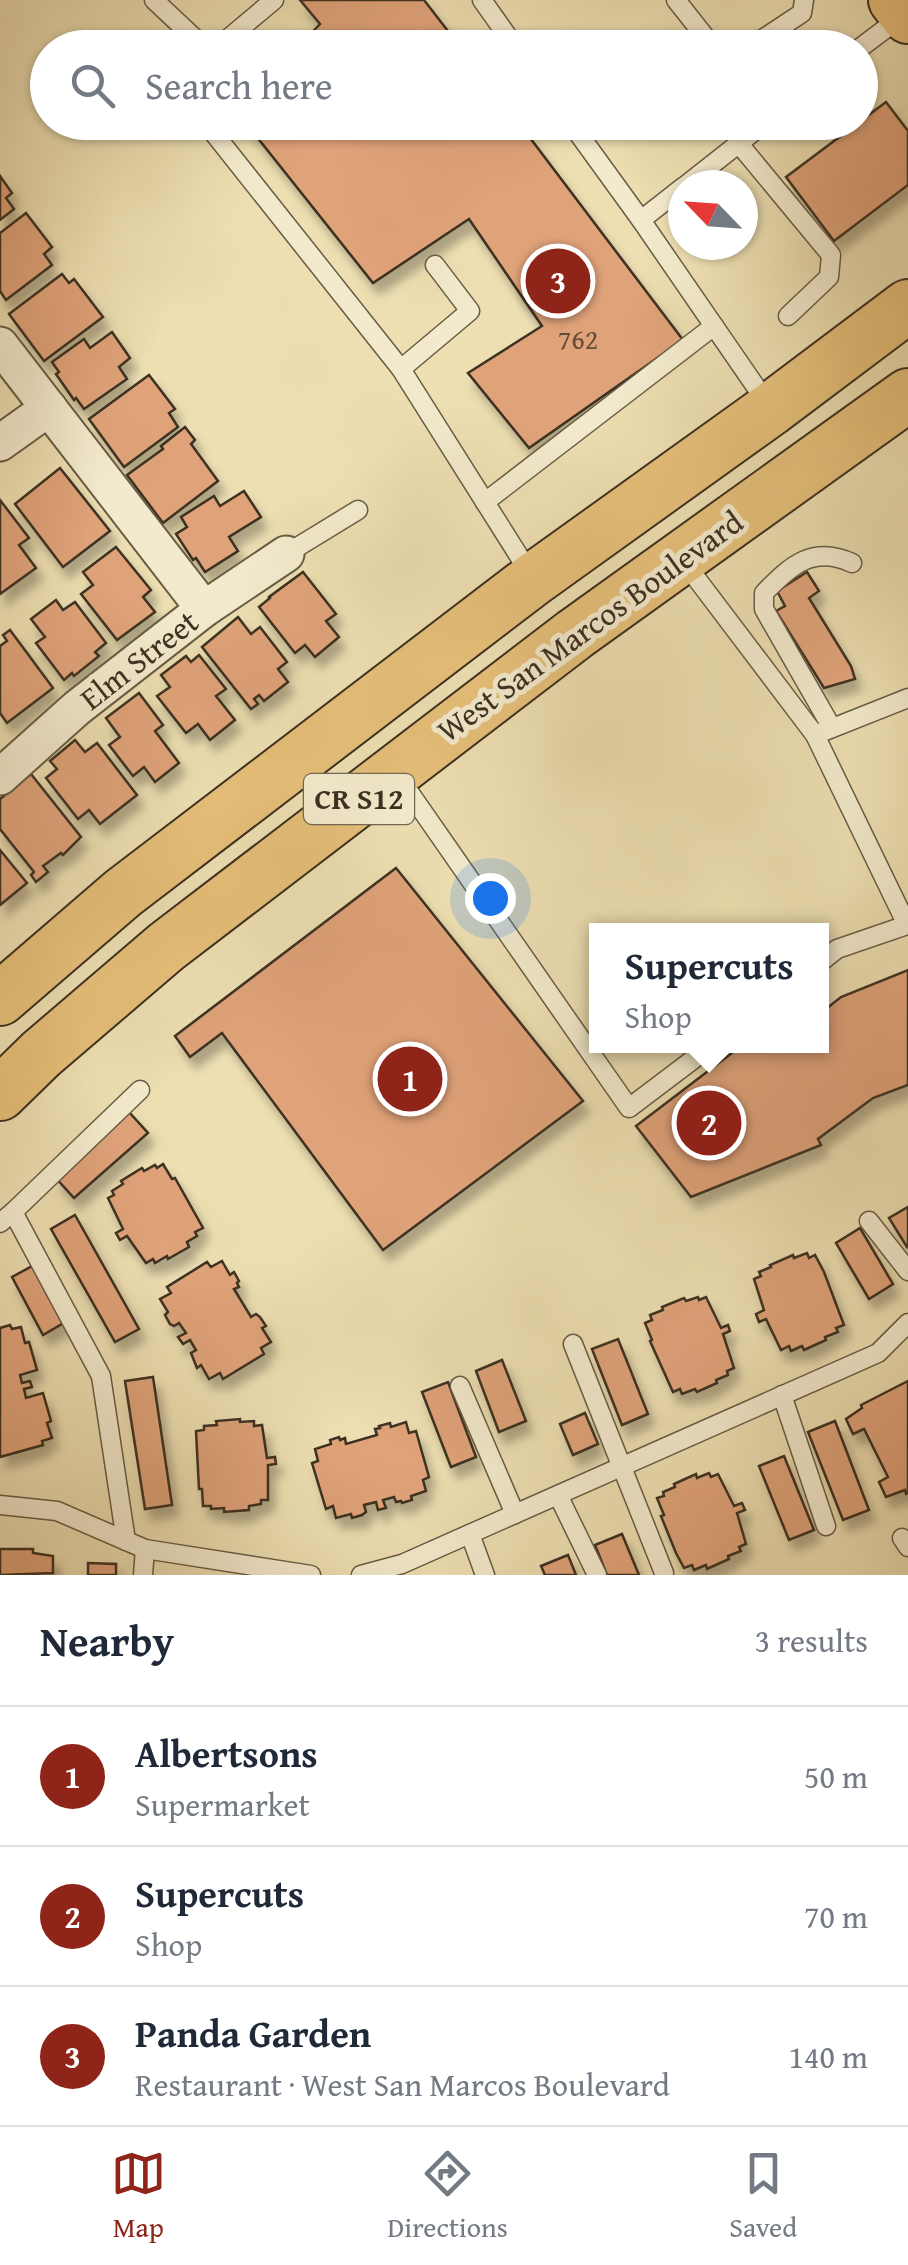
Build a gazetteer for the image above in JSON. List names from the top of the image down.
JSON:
{
  "streets": {
    "main road": ["West San Marcos Boulevard", "CR S12"],
    "street": ["Elm Street"]
  },
  "house_numbers": ["762"],
  "north": "top left",
  "page": {
    "search": "Search here",
    "pins": ["3", "1", "2"],
    "popup": ["Supercuts", "Shop"],
    "heading": ["Nearby", "3 results"],
    "list": [
      {
        "mark": "1",
        "name": "Albertsons",
        "note": "Supermarket",
        "value": "50 m"
      },
      {
        "mark": "2",
        "name": "Supercuts",
        "note": "Shop",
        "value": "70 m"
      },
      {
        "mark": "3",
        "name": "Panda Garden",
        "note": "Restaurant · West San Marcos Boulevard",
        "value": "140 m"
      }
    ],
    "nav": ["Map", "Directions", "Saved"]
  }
}
